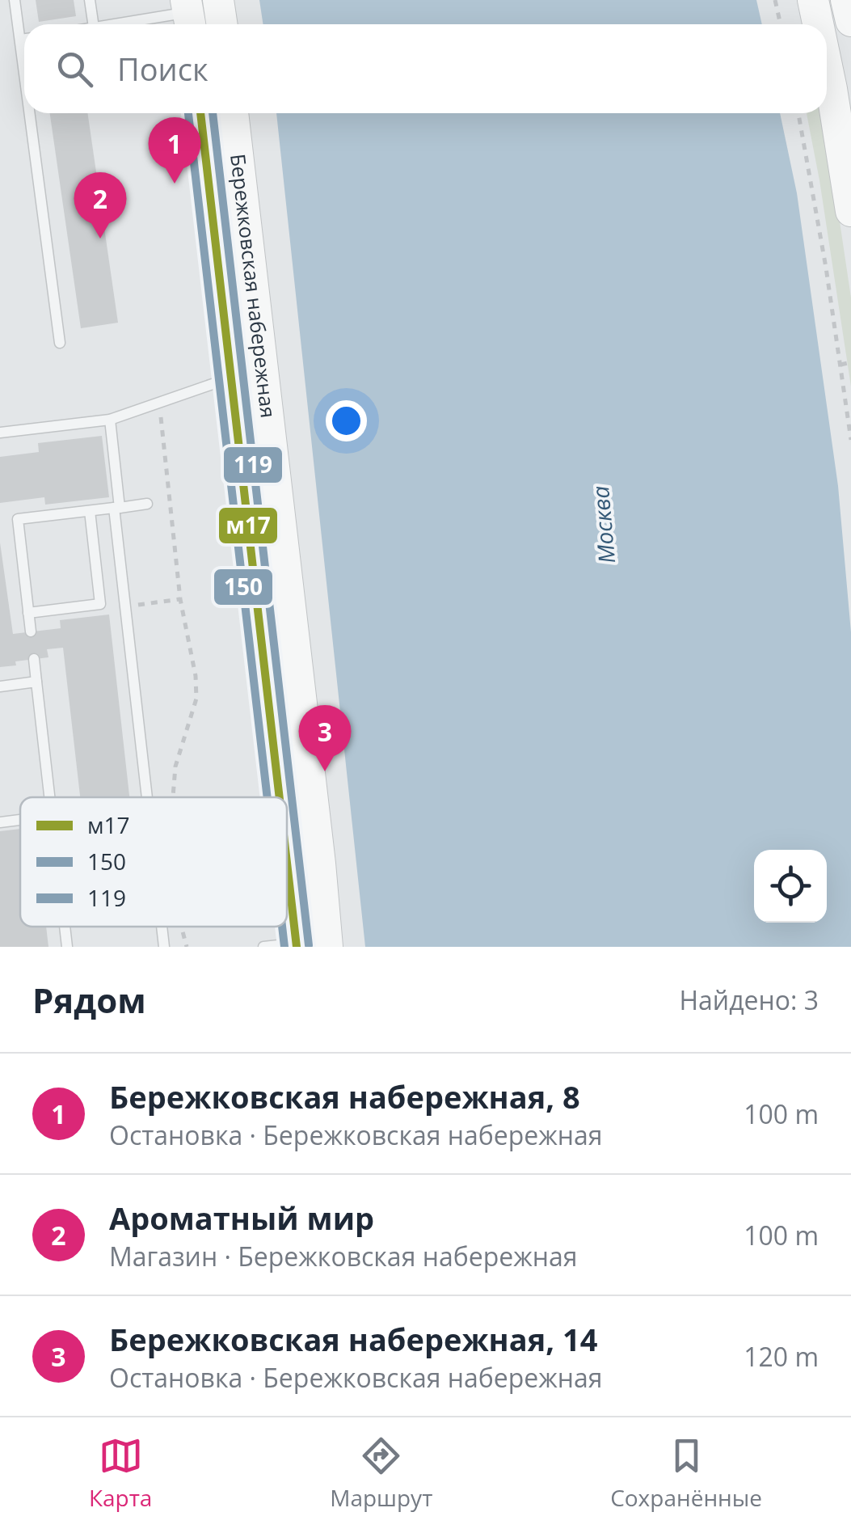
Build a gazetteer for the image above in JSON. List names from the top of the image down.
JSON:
{
  "streets": {
    "main road": ["Бережковская набережная"]
  },
  "water": ["Москва"],
  "lines": ["transit line м17", "transit line 150", "transit line 119"],
  "legend": ["м17", "150", "119"],
  "page": {
    "search": "Поиск",
    "pins": ["1", "2", "3"],
    "heading": ["Рядом", "Найдено: 3"],
    "list": [
      {
        "mark": "1",
        "name": "Бережковская набережная, 8",
        "note": "Остановка · Бережковская набережная",
        "value": "100 m"
      },
      {
        "mark": "2",
        "name": "Ароматный мир",
        "note": "Магазин · Бережковская набережная",
        "value": "100 m"
      },
      {
        "mark": "3",
        "name": "Бережковская набережная, 14",
        "note": "Остановка · Бережковская набережная",
        "value": "120 m"
      }
    ],
    "nav": ["Карта", "Маршрут", "Сохранённые"]
  }
}
